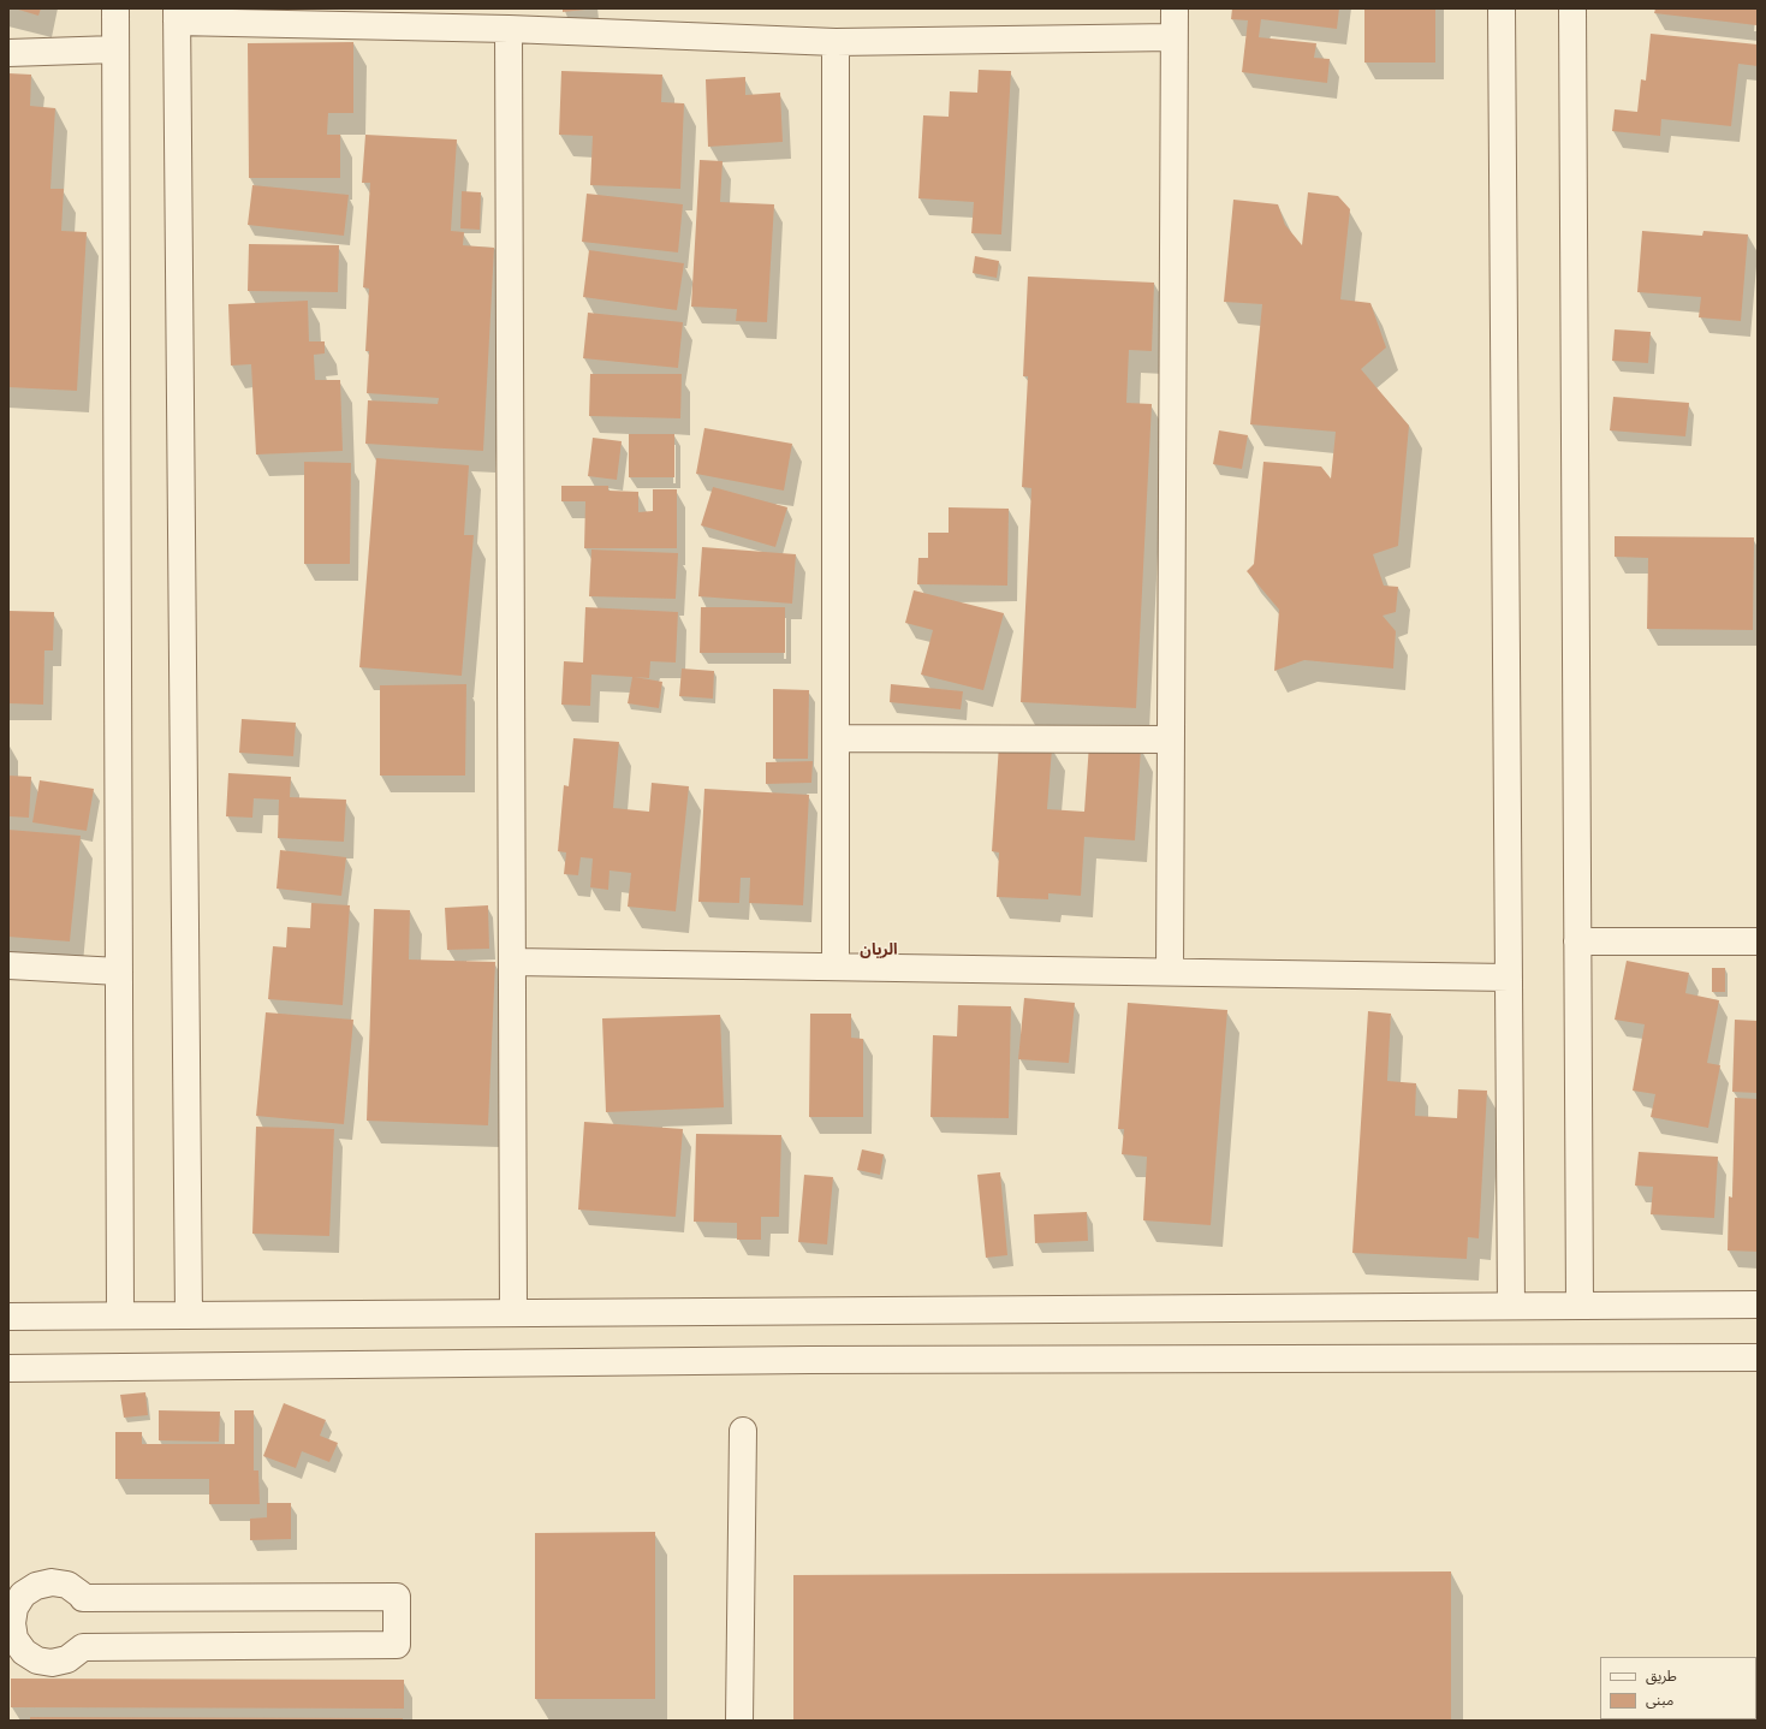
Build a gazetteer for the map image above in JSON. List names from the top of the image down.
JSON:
{
  "districts": ["الريان"],
  "legend": ["طريق", "مبنى"]
}
